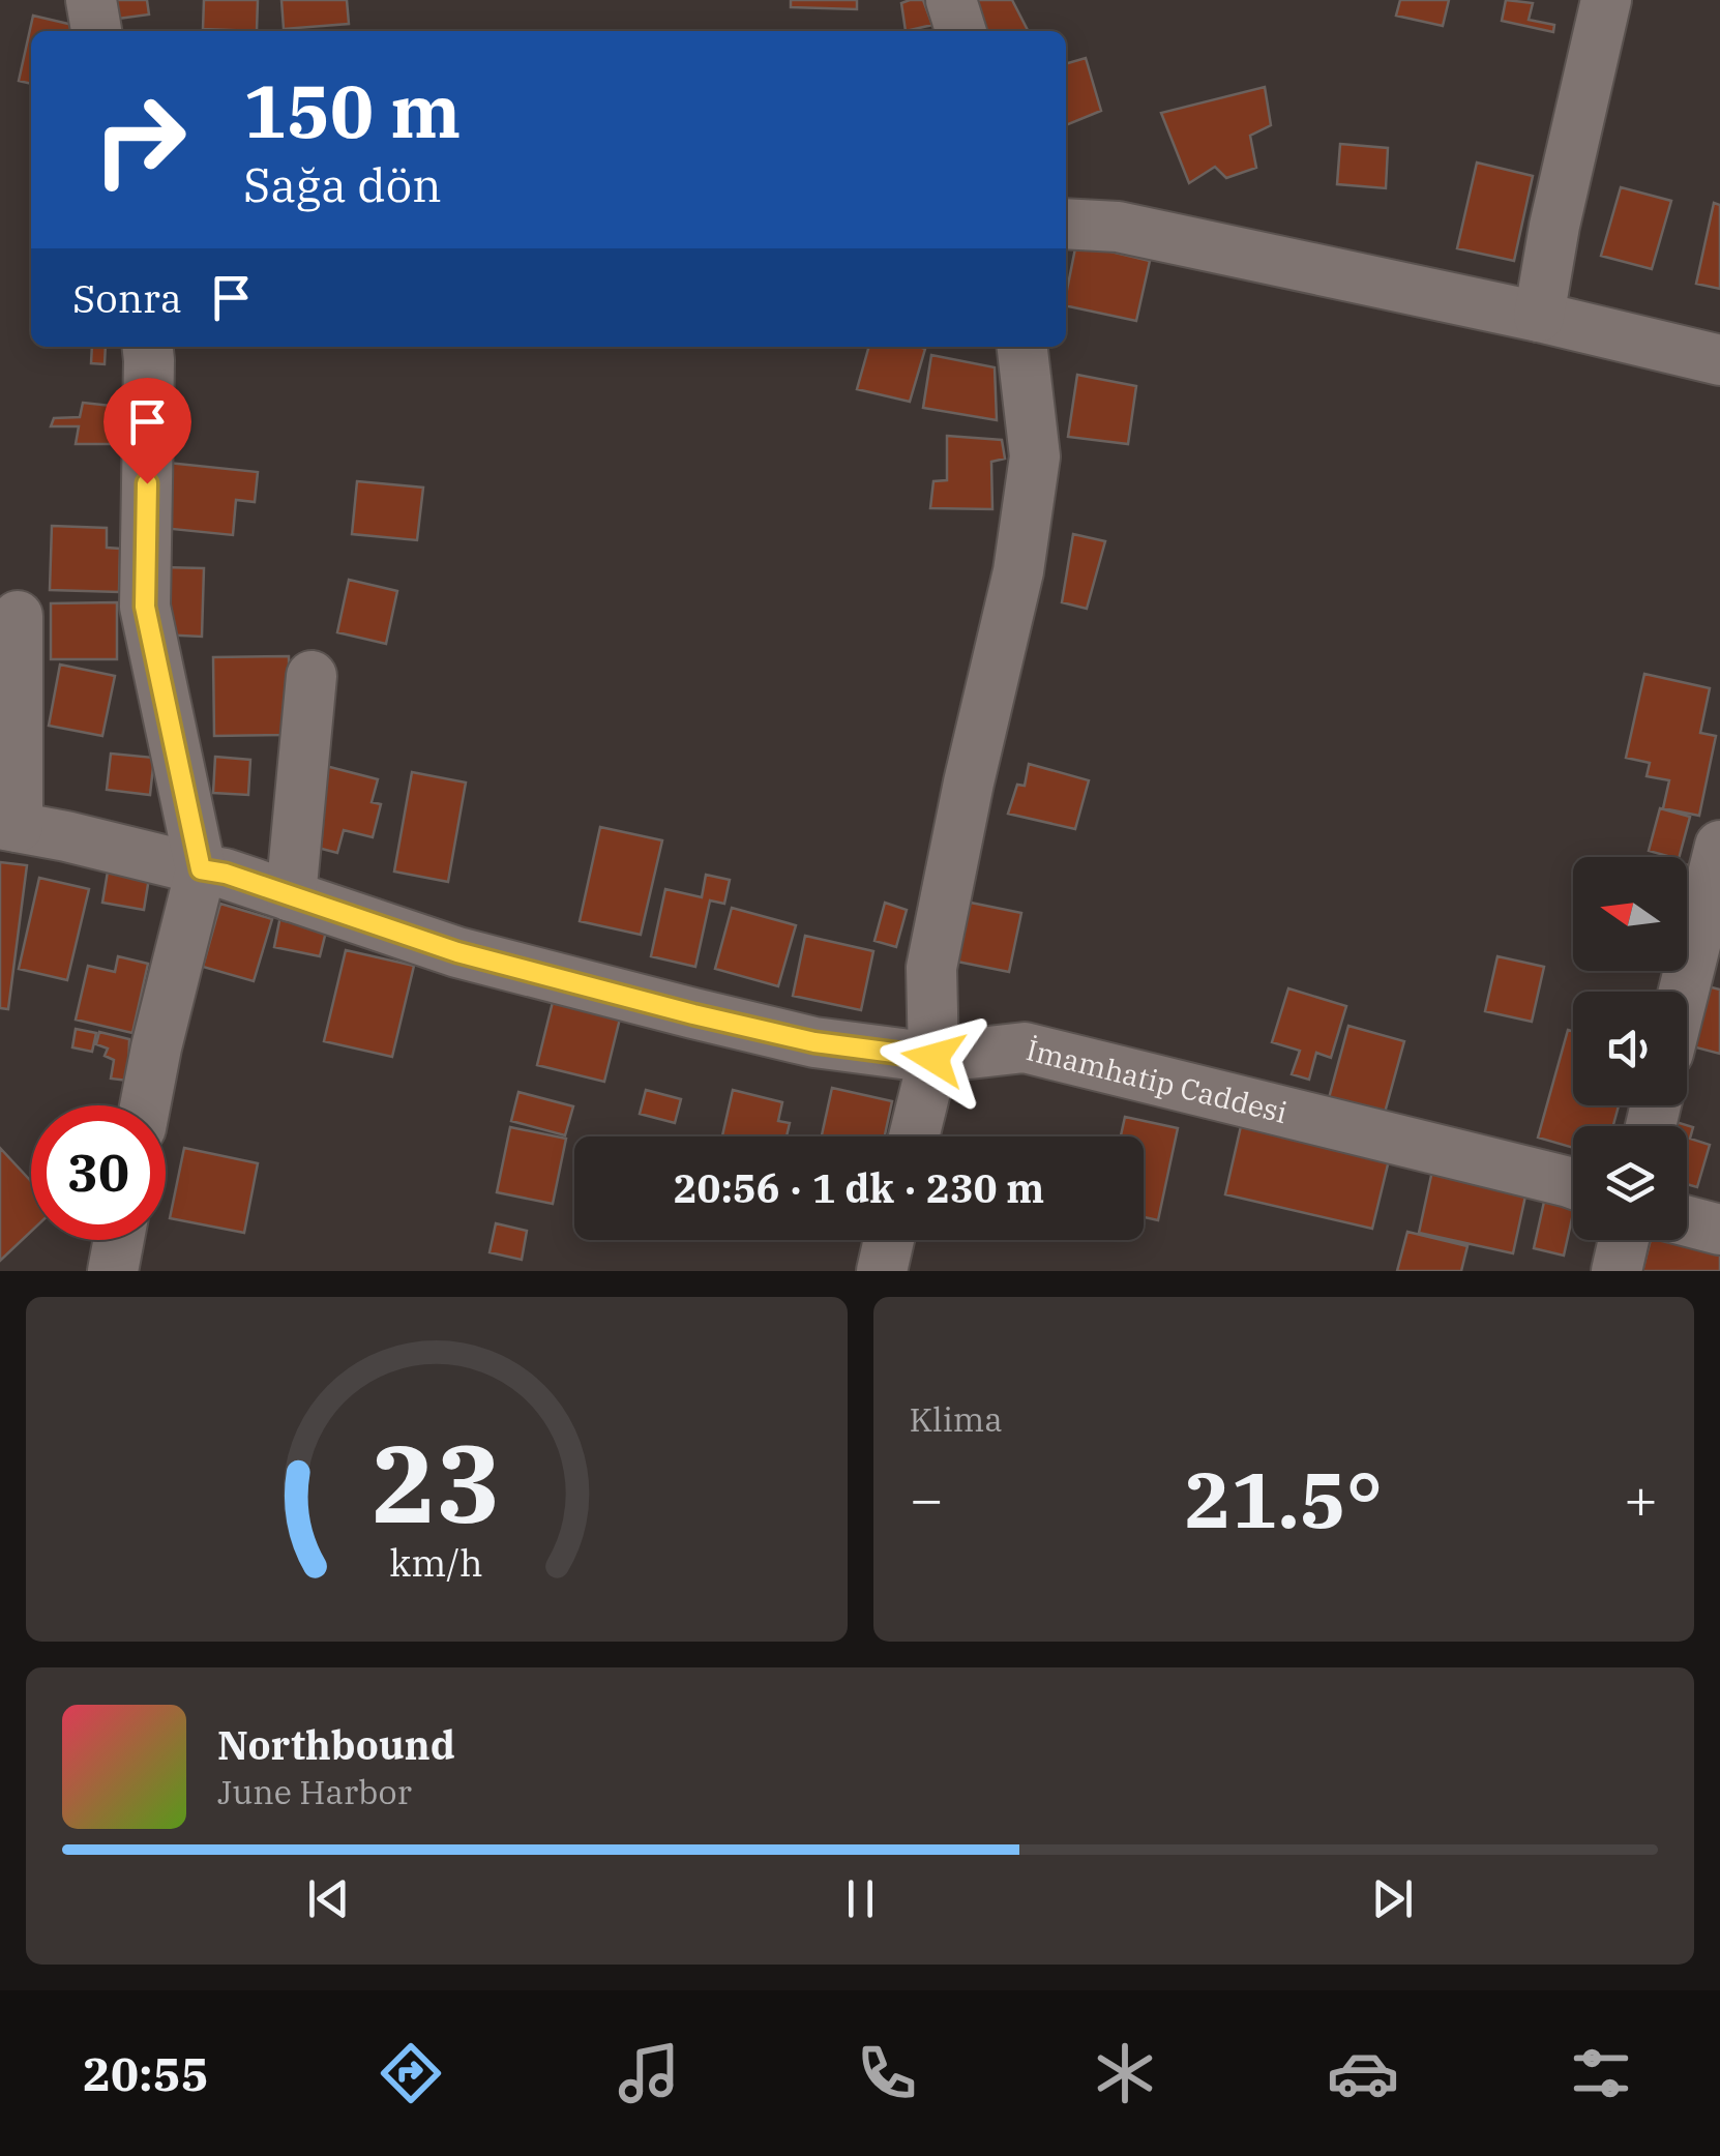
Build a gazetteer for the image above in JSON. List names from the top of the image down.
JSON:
{
  "streets": {
    "street": ["İmamhatip Caddesi"]
  },
  "north": "left",
  "page": {
    "turn": ["150 m", "Sağa dön"],
    "then": "Sonra",
    "limit": "30",
    "trip": "20:56 · 1 dk · 230 m",
    "tile": "Klima",
    "heat": ["−", "21.5°", "+"],
    "song": ["Northbound", "June Harbor"],
    "tabs": "20:55",
    "gauge": ["23", "km/h"]
  }
}
